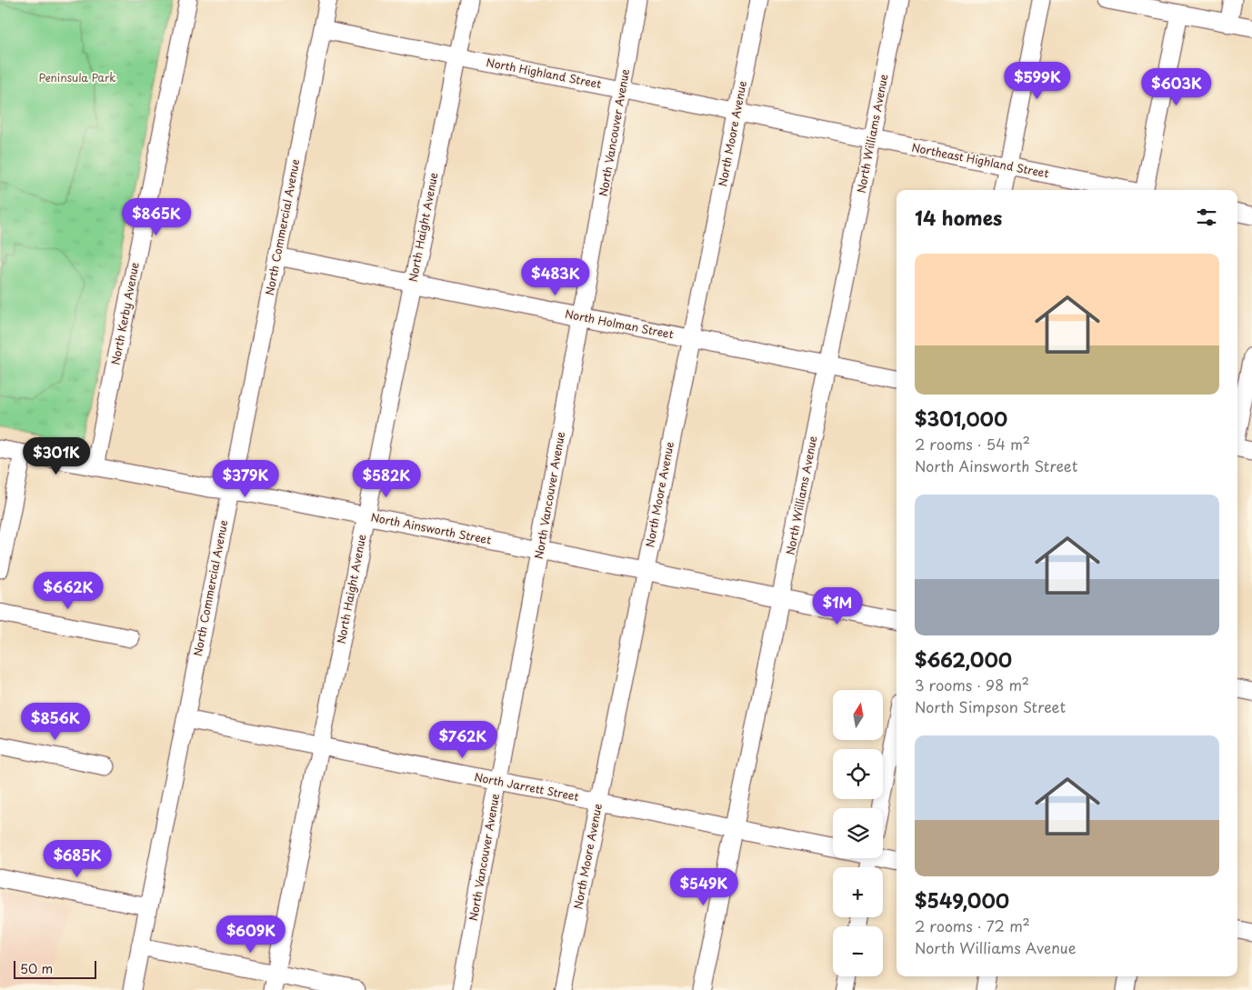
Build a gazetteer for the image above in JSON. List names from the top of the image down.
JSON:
{
  "streets": {
    "street": [
      "North Highland Street",
      "North Vancouver Avenue",
      "North Moore Avenue",
      "North Williams Avenue",
      "Northeast Highland Street",
      "North Commercial Avenue",
      "North Haight Avenue",
      "North Kerby Avenue",
      "North Holman Street",
      "North Ainsworth Street",
      "North Jarrett Street"
    ]
  },
  "crossings": [
    ["North Highland Street", "North Vancouver Avenue"],
    ["North Highland Street", "North Moore Avenue"],
    ["North Highland Street", "North Williams Avenue"],
    ["North Highland Street", "Northeast Highland Street"],
    ["North Highland Street", "North Commercial Avenue"],
    ["North Highland Street", "North Haight Avenue"],
    ["North Vancouver Avenue", "North Holman Street"],
    ["North Vancouver Avenue", "North Ainsworth Street"],
    ["North Vancouver Avenue", "North Jarrett Street"],
    ["North Moore Avenue", "North Holman Street"],
    ["North Moore Avenue", "North Ainsworth Street"],
    ["North Moore Avenue", "North Jarrett Street"],
    ["North Williams Avenue", "Northeast Highland Street"],
    ["North Williams Avenue", "North Holman Street"],
    ["North Williams Avenue", "North Ainsworth Street"],
    ["North Williams Avenue", "North Jarrett Street"],
    ["North Commercial Avenue", "North Holman Street"],
    ["North Commercial Avenue", "North Ainsworth Street"],
    ["North Commercial Avenue", "North Jarrett Street"],
    ["North Haight Avenue", "North Holman Street"],
    ["North Haight Avenue", "North Ainsworth Street"],
    ["North Haight Avenue", "North Jarrett Street"],
    ["North Kerby Avenue", "North Ainsworth Street"]
  ],
  "parks": ["Peninsula Park"],
  "scale_bar": "50 m",
  "north": "top",
  "page": {
    "price": [
      "$599K",
      "$603K",
      "$865K",
      "$483K",
      "$301K",
      "$379K",
      "$582K",
      "$662K",
      "$1M",
      "$856K",
      "$762K",
      "$685K",
      "$549K",
      "$609K"
    ],
    "heading": "14 homes",
    "list": [
      {
        "name": "$301,000",
        "note": "2 rooms · 54 m² · North Ainsworth Street"
      },
      {
        "name": "$662,000",
        "note": "3 rooms · 98 m² · North Simpson Street"
      },
      {
        "name": "$549,000",
        "note": "2 rooms · 72 m² · North Williams Avenue"
      }
    ],
    "map_buttons": ["+", "−"],
    "scale": "50 m"
  }
}
